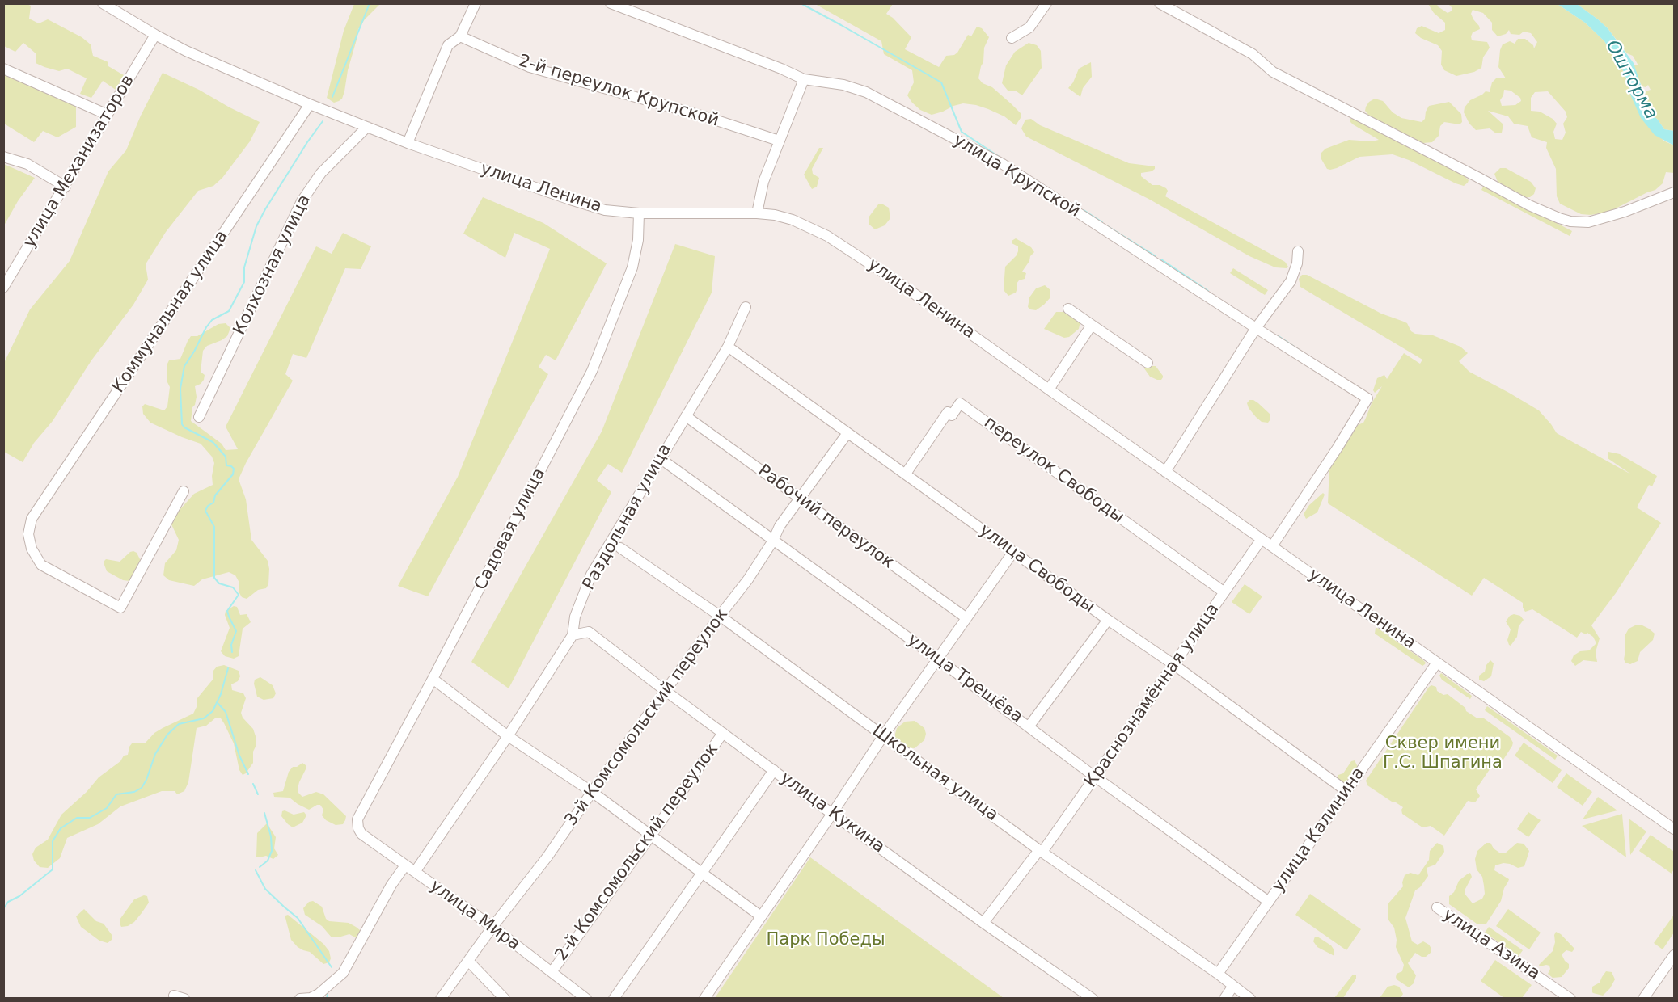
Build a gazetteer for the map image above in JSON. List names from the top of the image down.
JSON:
{
  "streets": {
    "street": [
      "2-й переулок Крупской",
      "улица Механизаторов",
      "улица Крупской",
      "улица Ленина",
      "Колхозная улица",
      "Коммунальная улица",
      "переулок Свободы",
      "Раздольная улица",
      "Рабочий переулок",
      "Садовая улица",
      "улица Свободы",
      "улица Трещёва",
      "Краснознамённая улица",
      "3-й Комсомольский переулок",
      "Школьная улица",
      "улица Кукина",
      "улица Калинина",
      "2-й Комсомольский переулок",
      "улица Мира",
      "улица Азина"
    ]
  },
  "crossings": [
    ["улица Механизаторов", "улица Ленина"],
    ["улица Крупской", "улица Ленина"],
    ["улица Ленина", "Колхозная улица"],
    ["улица Ленина", "Коммунальная улица"],
    ["улица Ленина", "Садовая улица"],
    ["улица Ленина", "Краснознамённая улица"],
    ["улица Ленина", "улица Калинина"],
    ["переулок Свободы", "улица Свободы"],
    ["переулок Свободы", "Краснознамённая улица"],
    ["Раздольная улица", "Рабочий переулок"],
    ["Раздольная улица", "улица Свободы"],
    ["Раздольная улица", "улица Трещёва"],
    ["Раздольная улица", "улица Кукина"],
    ["Раздольная улица", "улица Мира"],
    ["Рабочий переулок", "3-й Комсомольский переулок"],
    ["Садовая улица", "улица Мира"],
    ["улица Свободы", "Краснознамённая улица"],
    ["улица Свободы", "3-й Комсомольский переулок"],
    ["улица Свободы", "улица Калинина"],
    ["улица Трещёва", "Краснознамённая улица"],
    ["улица Трещёва", "3-й Комсомольский переулок"],
    ["улица Трещёва", "улица Калинина"],
    ["Краснознамённая улица", "Школьная улица"],
    ["Краснознамённая улица", "улица Кукина"],
    ["3-й Комсомольский переулок", "Школьная улица"],
    ["3-й Комсомольский переулок", "улица Кукина"],
    ["3-й Комсомольский переулок", "улица Мира"],
    ["Школьная улица", "улица Калинина"],
    ["улица Кукина", "2-й Комсомольский переулок"],
    ["2-й Комсомольский переулок", "улица Мира"]
  ],
  "water": ["Ошторма"],
  "parks": ["Сквер имени Г.С. Шпагина", "Парк Победы"]
}
